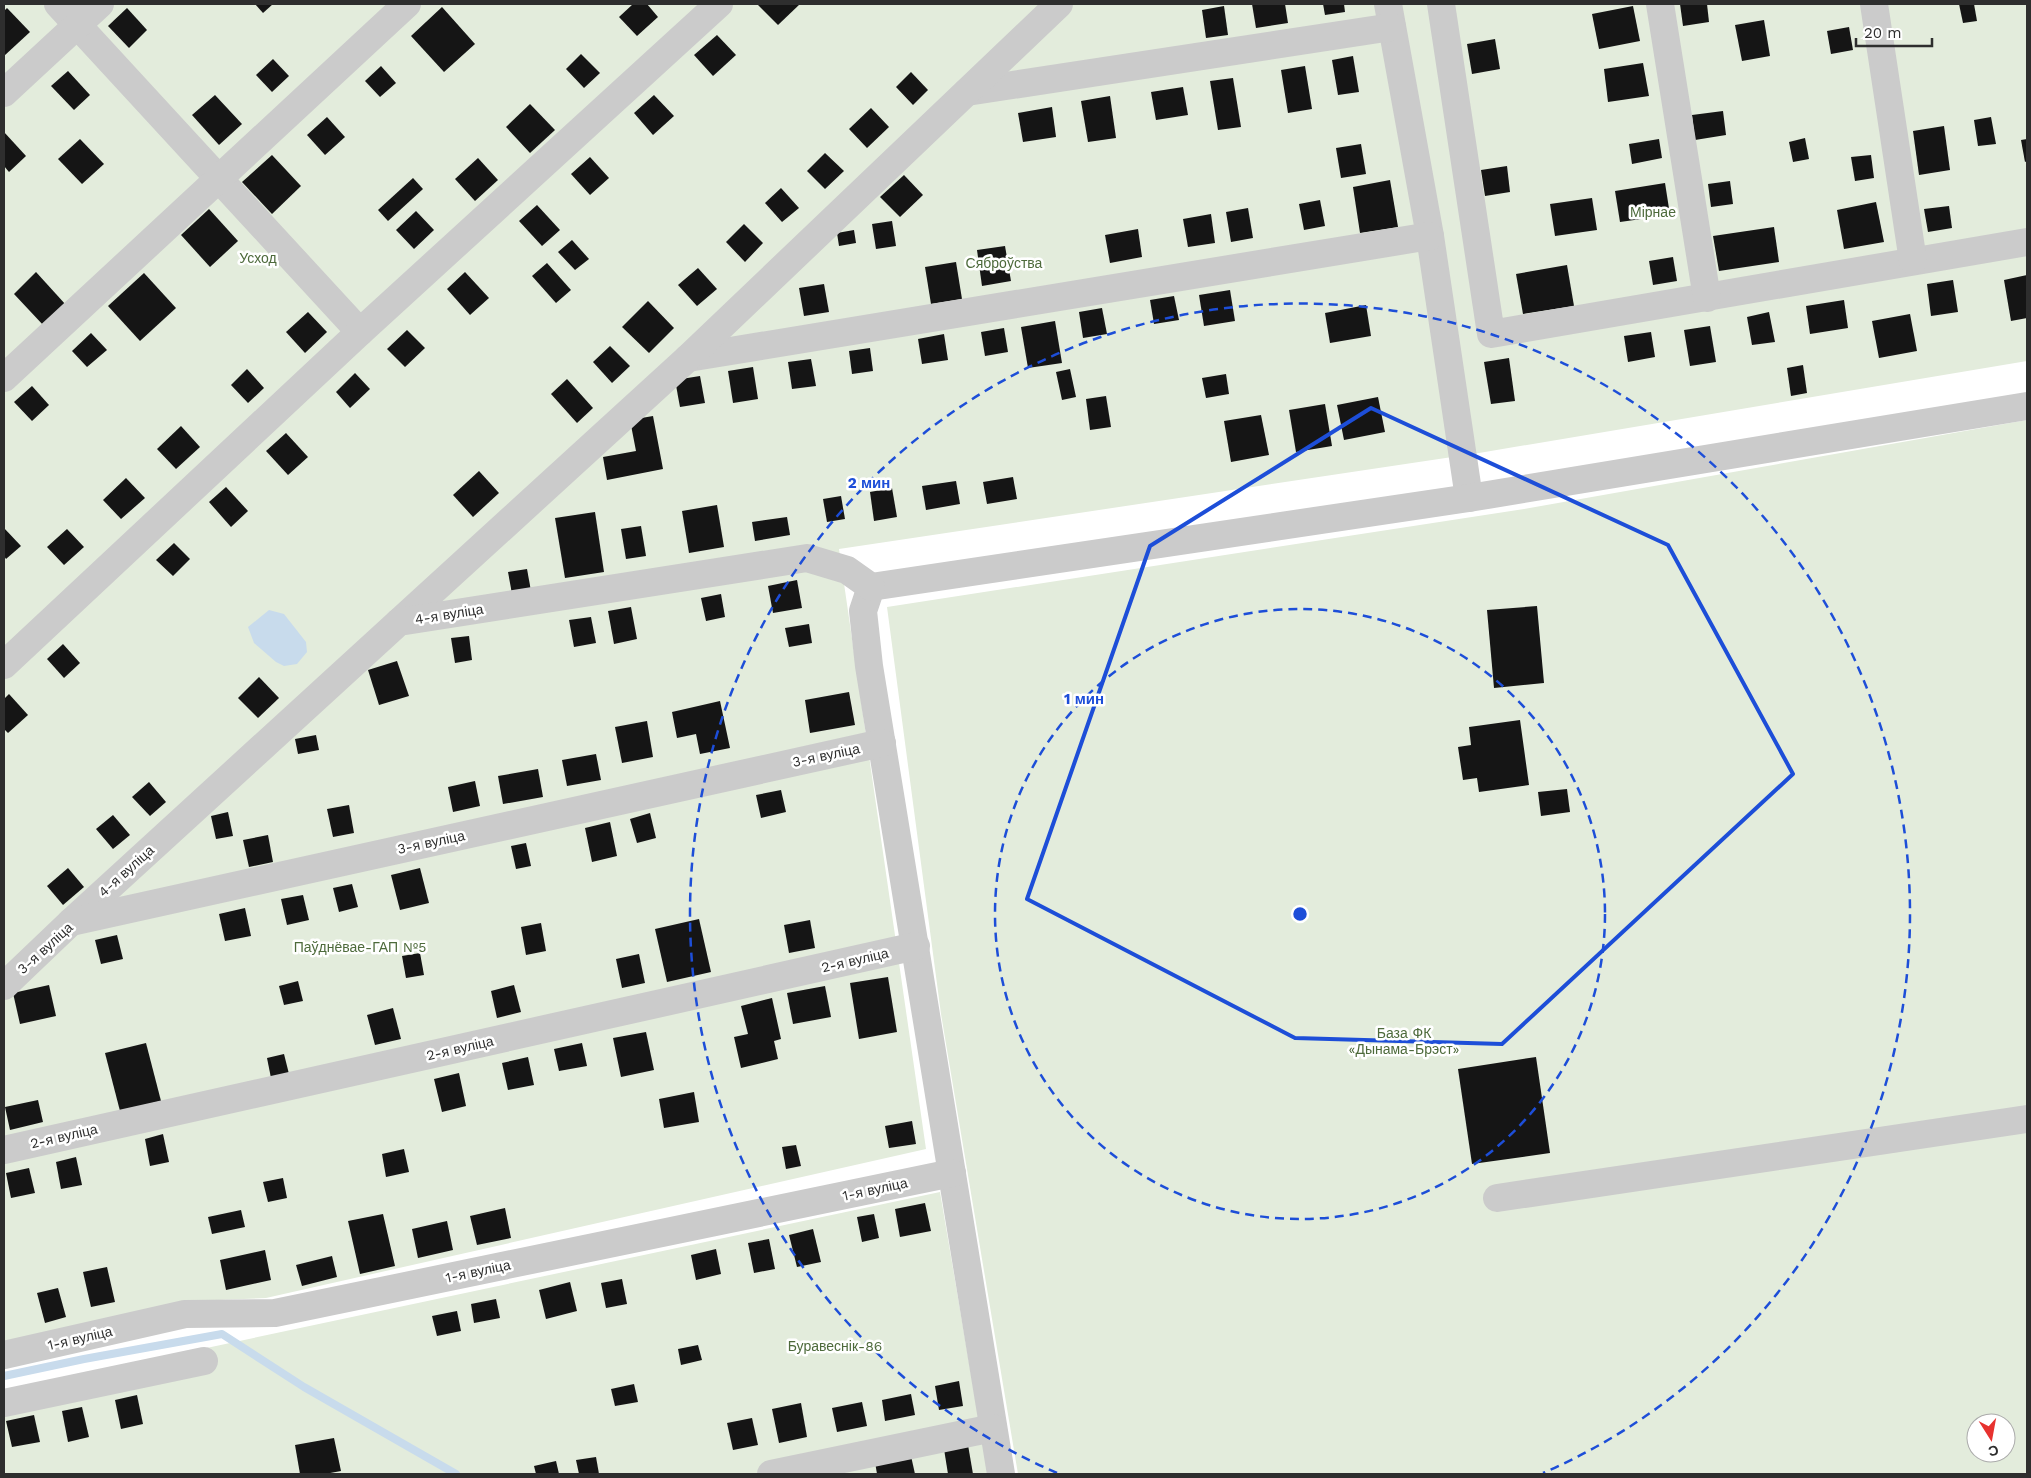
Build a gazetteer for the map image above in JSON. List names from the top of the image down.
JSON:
{
  "streets": {
    "street": [
      "4-я вуліца",
      "3-я вуліца",
      "2-я вуліца",
      "1-я вуліца"
    ]
  },
  "crossings": [
    ["4-я вуліца", "3-я вуліца"]
  ],
  "parks": [
    "Мірнае",
    "Усход",
    "Сяброўства",
    "Паўднёвае-ГАП №5",
    "База ФК «Дынама-Брэст»",
    "Буравеснік-86"
  ],
  "scale_bar": "20 m",
  "north": "bottom",
  "rings": ["2 мин", "1 мин"]
}
